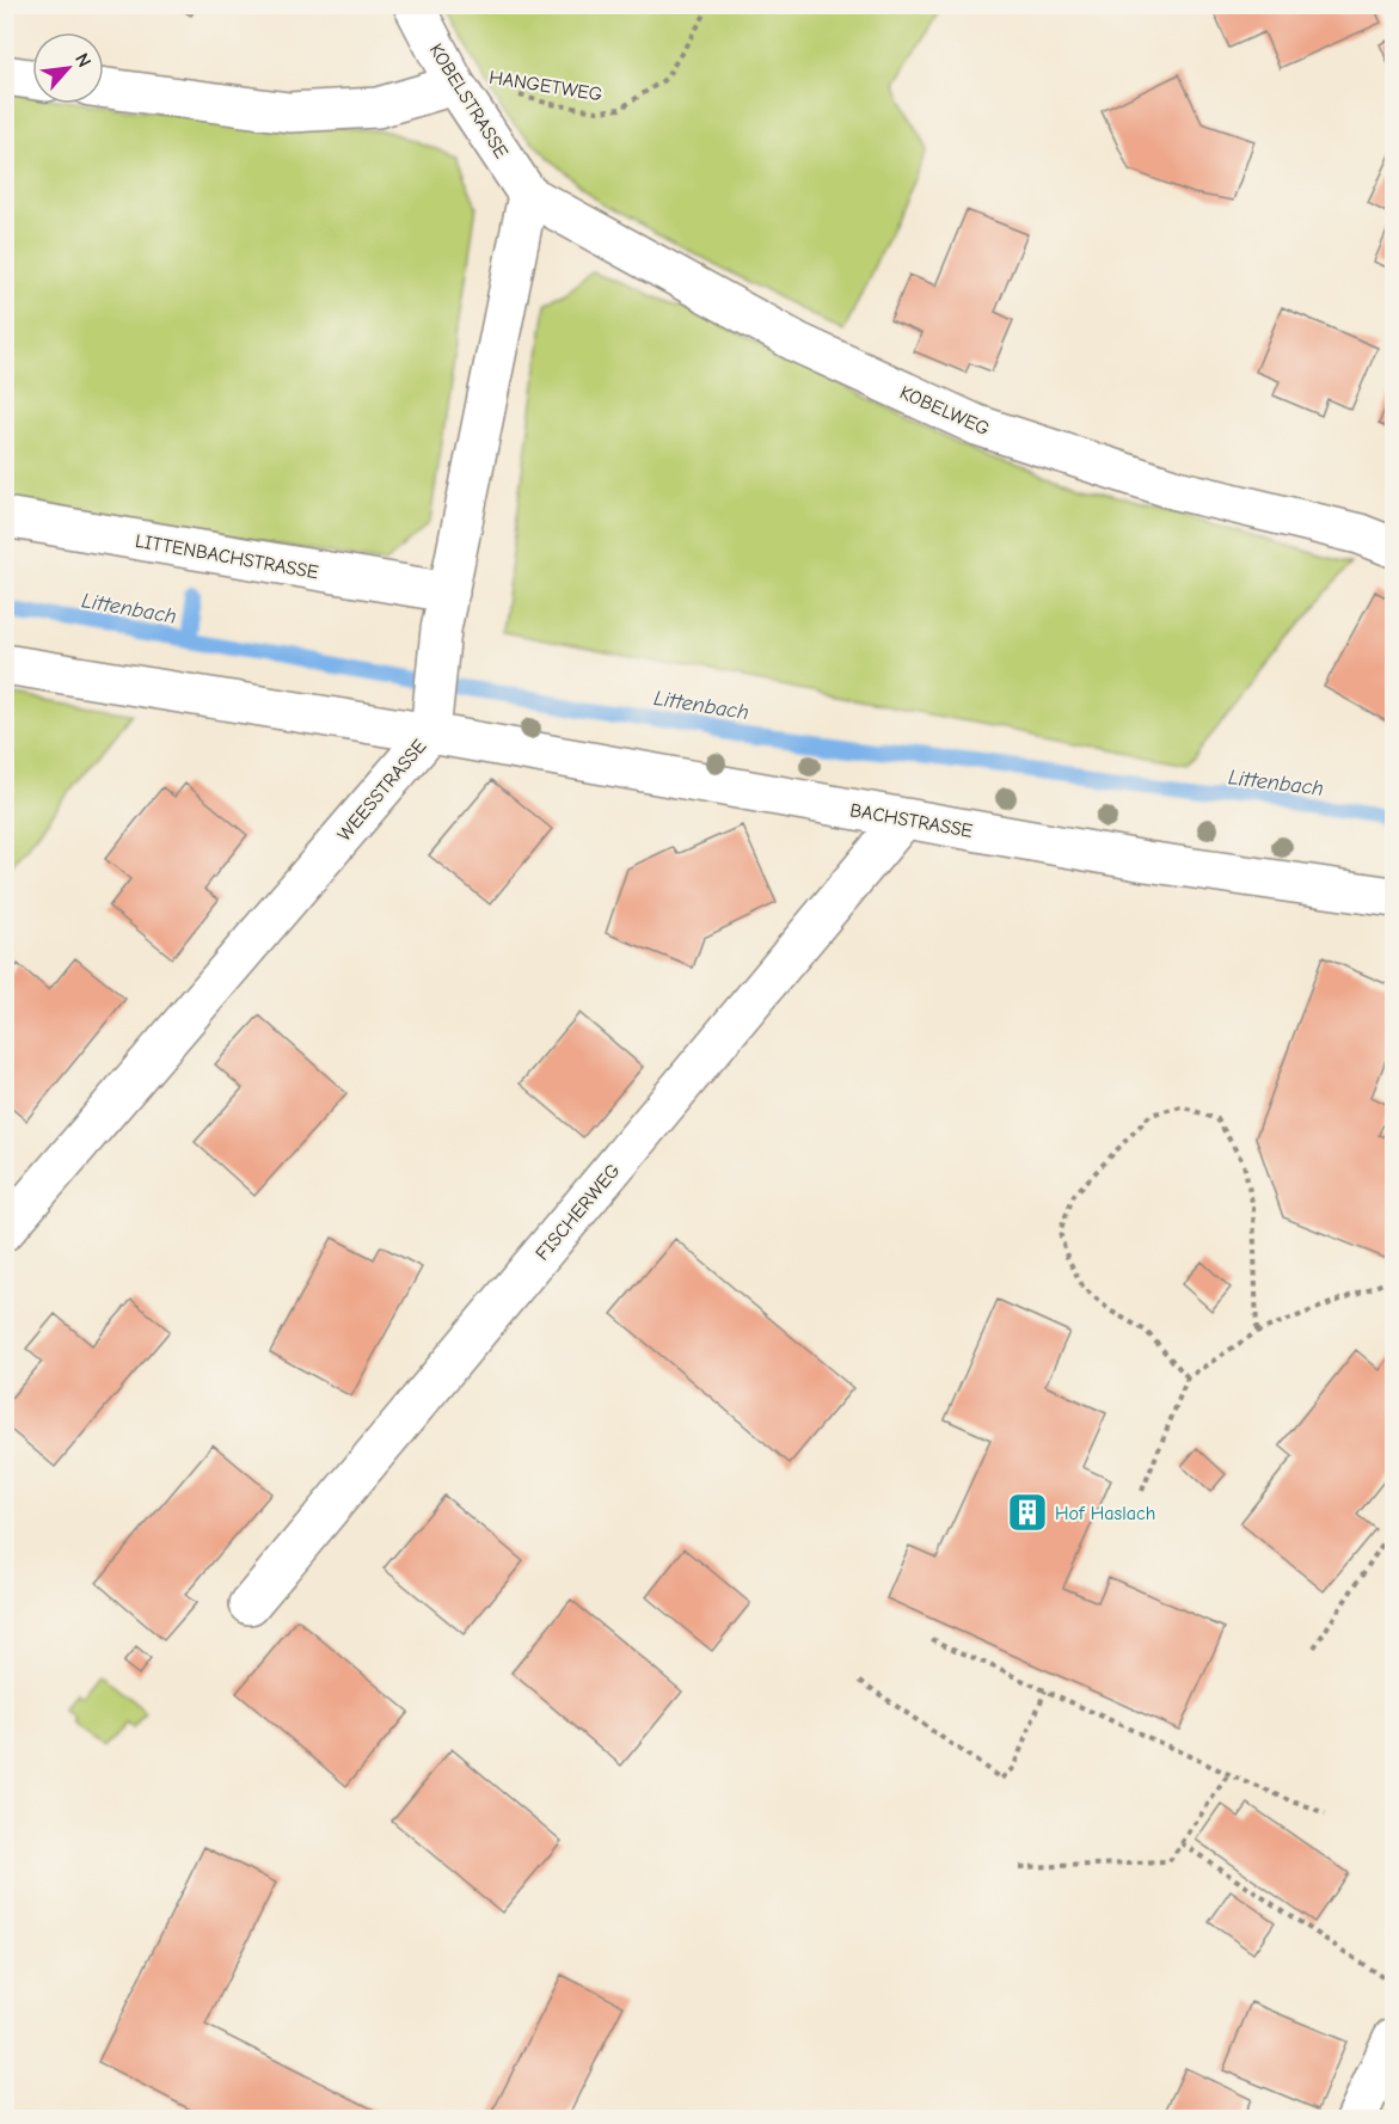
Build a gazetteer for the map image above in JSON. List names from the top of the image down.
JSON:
{
  "streets": {
    "street": [
      "KOBELSTRASSE",
      "KOBELWEG",
      "LITTENBACHSTRASSE",
      "WEESSTRASSE",
      "BACHSTRASSE",
      "FISCHERWEG"
    ],
    "path": ["HANGETWEG"]
  },
  "crossings": [
    ["HANGETWEG", "KOBELSTRASSE"],
    ["KOBELSTRASSE", "KOBELWEG"],
    ["KOBELSTRASSE", "WEESSTRASSE"],
    ["KOBELWEG", "WEESSTRASSE"],
    ["LITTENBACHSTRASSE", "WEESSTRASSE"],
    ["WEESSTRASSE", "BACHSTRASSE"],
    ["BACHSTRASSE", "FISCHERWEG"]
  ],
  "water": ["Littenbach"],
  "places": {
    "building": ["Hof Haslach"]
  },
  "north": "top right"
}
